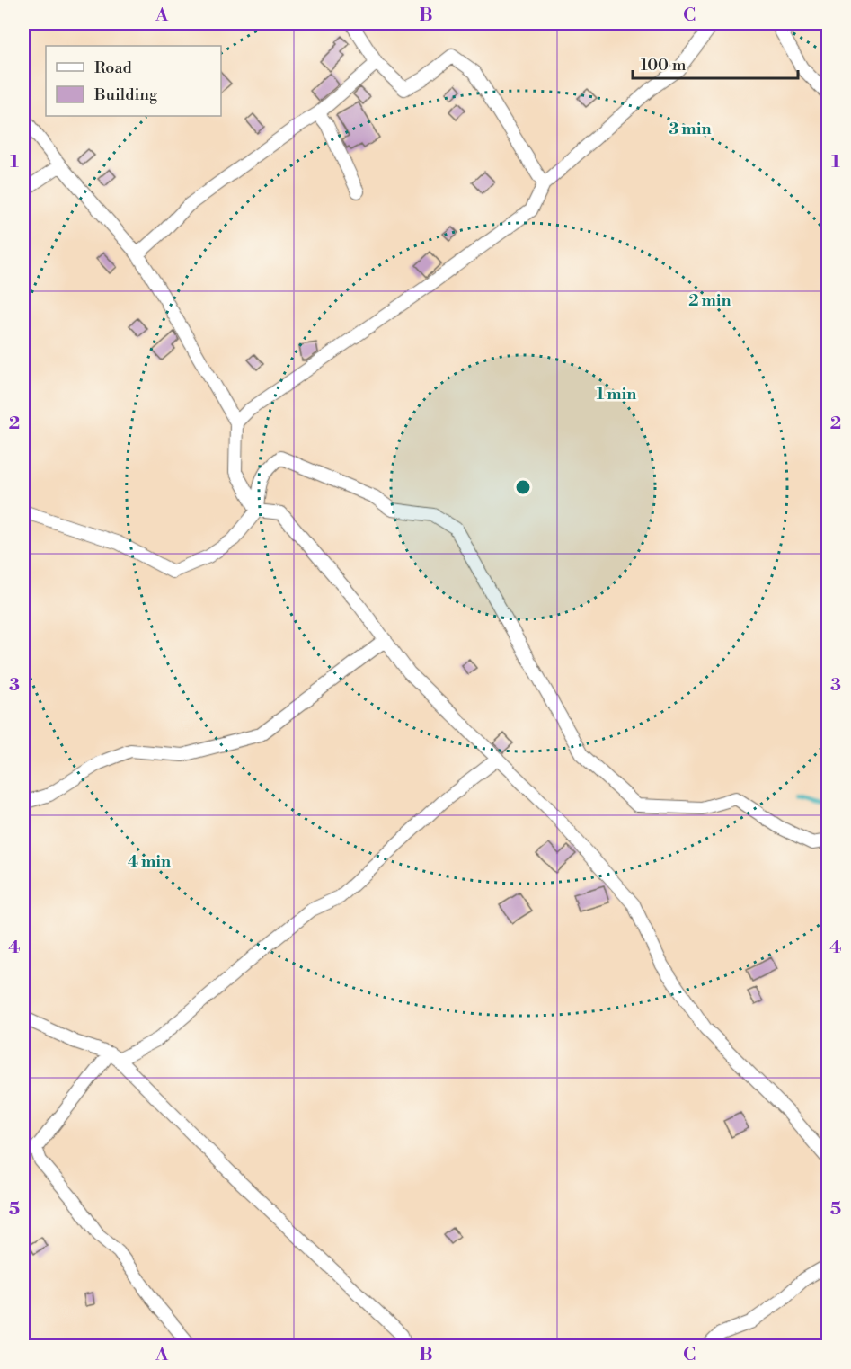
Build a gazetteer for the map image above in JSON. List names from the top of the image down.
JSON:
{
  "legend": ["Road", "Building"],
  "scale_bar": "100 m",
  "grid": {
    "columns": ["A", "B", "C"],
    "rows": [
      "1",
      "2",
      "3",
      "4",
      "5"
    ]
  },
  "rings": [
    "3 min",
    "2 min",
    "1 min",
    "4 min"
  ]
}
